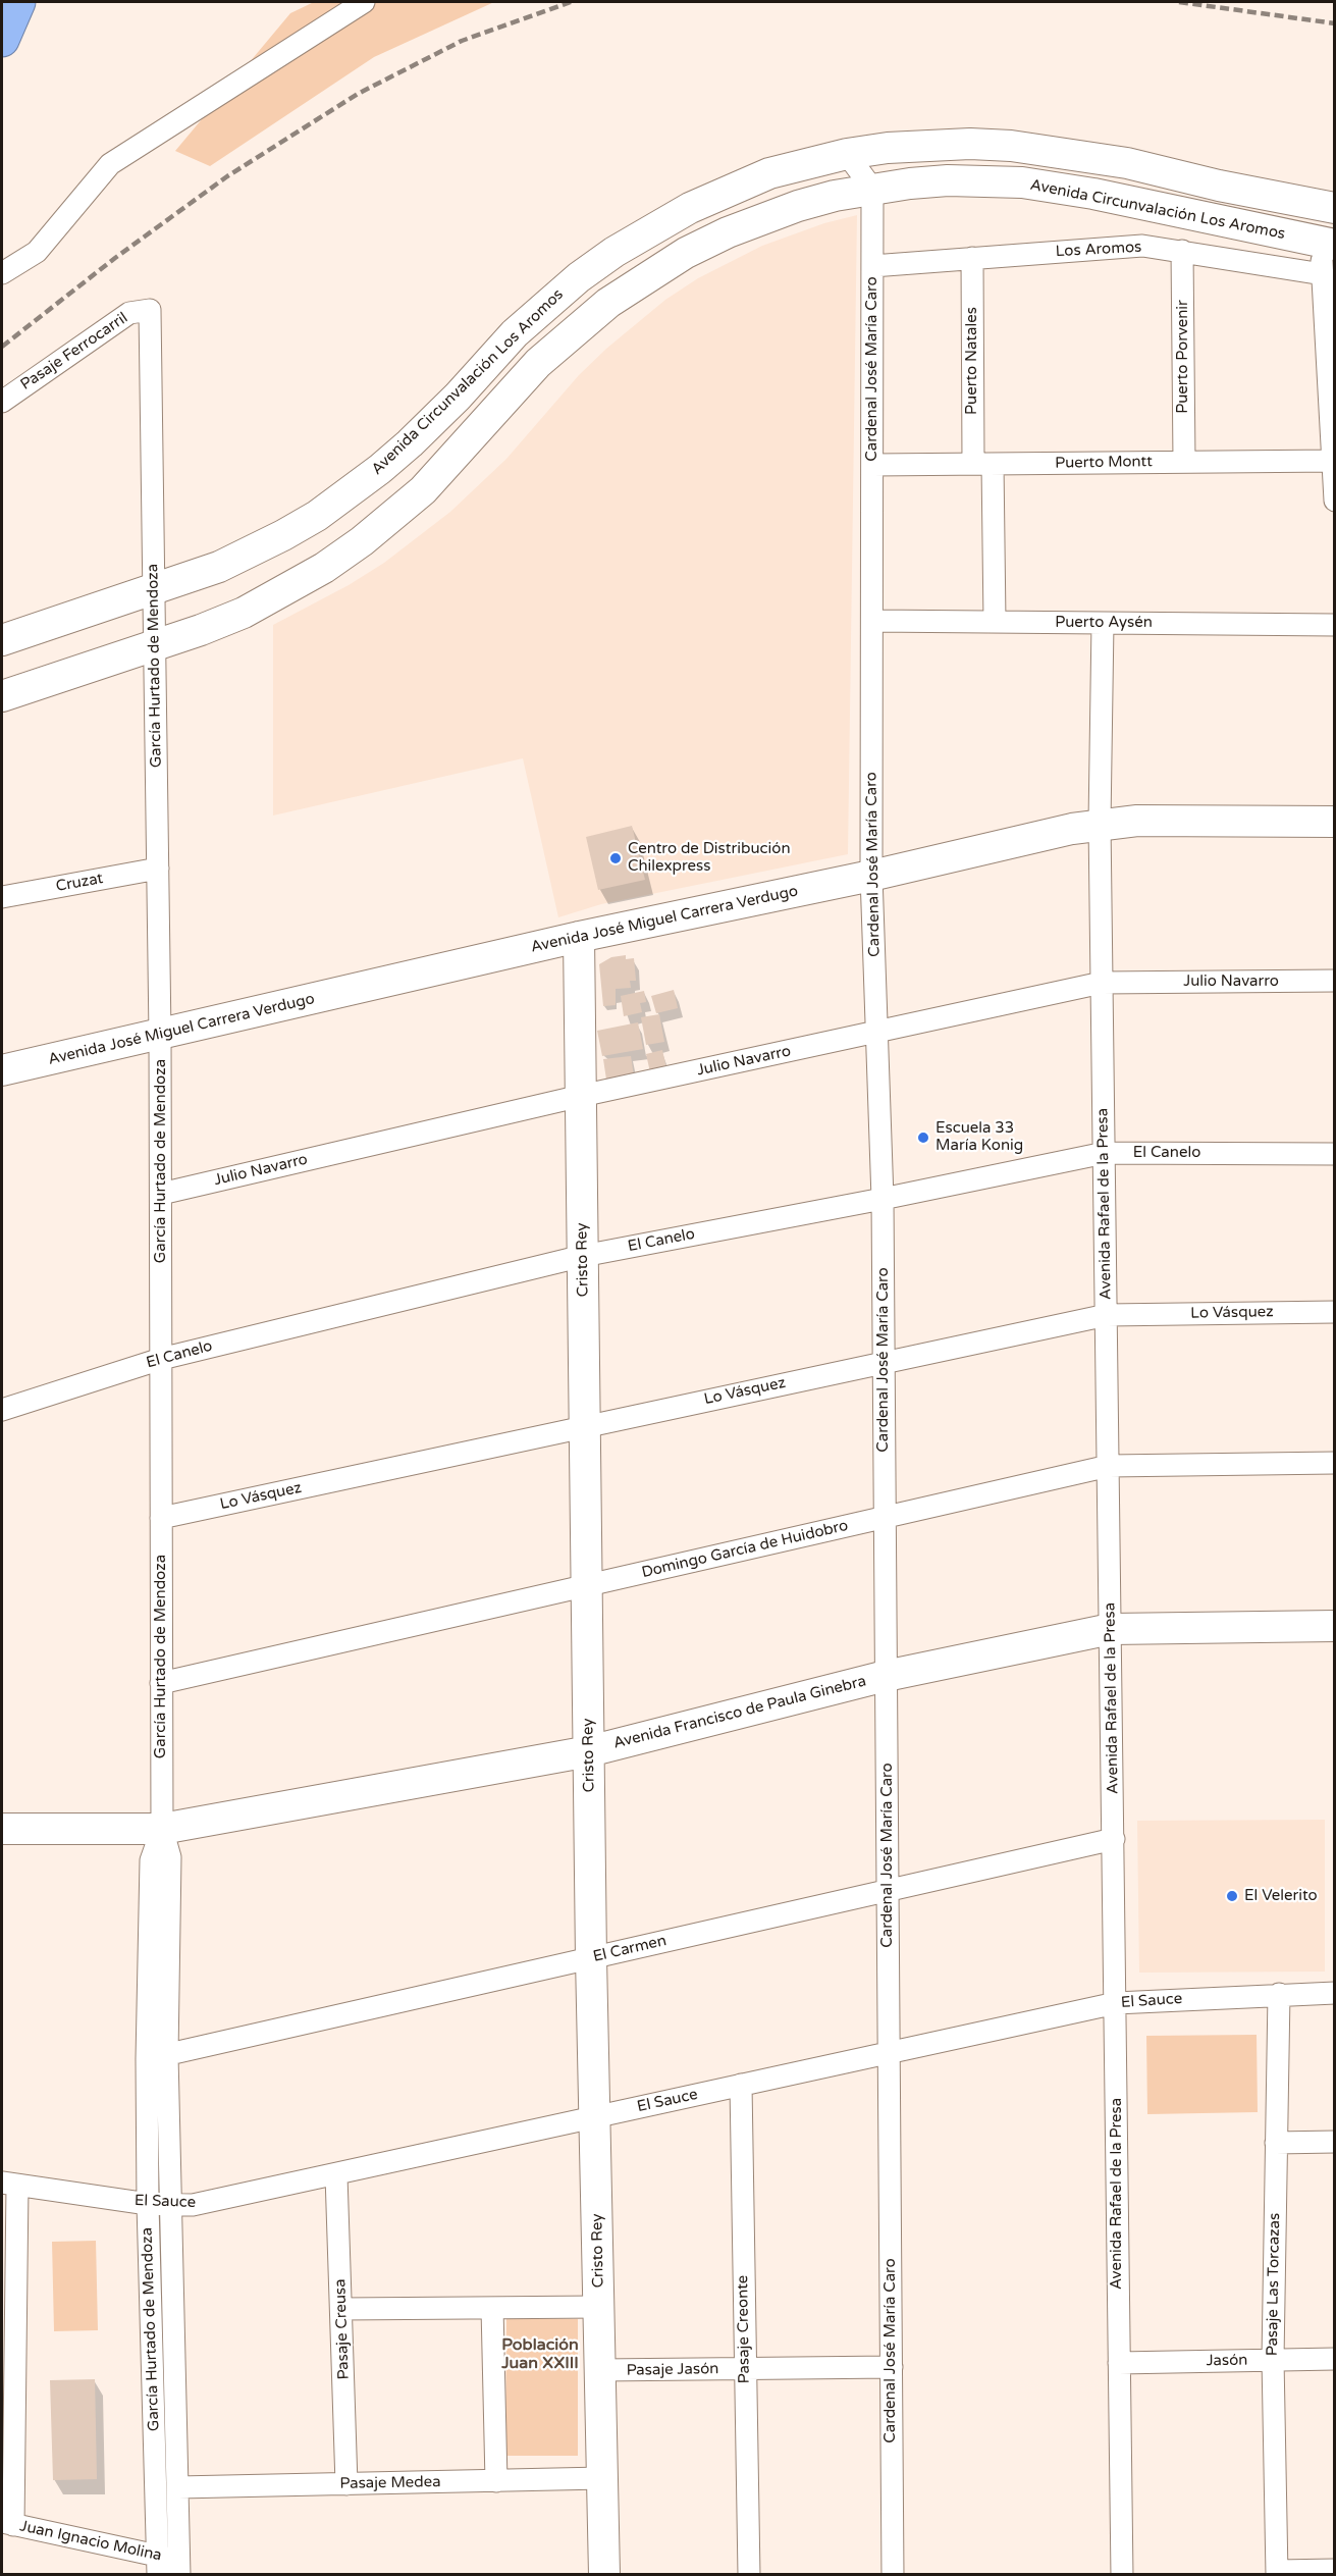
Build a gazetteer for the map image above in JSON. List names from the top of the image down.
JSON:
{
  "streets": {
    "street": [
      "Avenida Circunvalación Los Aromos",
      "Los Aromos",
      "Pasaje Ferrocarril",
      "Puerto Porvenir",
      "Puerto Natales",
      "Cardenal José María Caro",
      "Puerto Montt",
      "Puerto Aysén",
      "García Hurtado de Mendoza",
      "Cruzat",
      "Avenida José Miguel Carrera Verdugo",
      "Julio Navarro",
      "El Canelo",
      "Avenida Rafael de la Presa",
      "Cristo Rey",
      "Lo Vásquez",
      "Domingo García de Huidobro",
      "Avenida Francisco de Paula Ginebra",
      "El Carmen",
      "El Sauce",
      "Pasaje Las Torcazas",
      "Pasaje Creusa",
      "Pasaje Creonte",
      "Jasón",
      "Pasaje Jasón",
      "Pasaje Medea",
      "Juan Ignacio Molina"
    ]
  },
  "crossings": [
    ["Avenida Circunvalación Los Aromos", "Cardenal José María Caro"],
    ["Avenida Circunvalación Los Aromos", "García Hurtado de Mendoza"],
    ["Los Aromos", "Puerto Porvenir"],
    ["Los Aromos", "Puerto Natales"],
    ["Los Aromos", "Cardenal José María Caro"],
    ["Pasaje Ferrocarril", "García Hurtado de Mendoza"],
    ["Puerto Porvenir", "Puerto Montt"],
    ["Puerto Natales", "Puerto Montt"],
    ["Puerto Natales", "Puerto Aysén"],
    ["Cardenal José María Caro", "Puerto Montt"],
    ["Cardenal José María Caro", "Puerto Aysén"],
    ["Cardenal José María Caro", "Avenida José Miguel Carrera Verdugo"],
    ["Cardenal José María Caro", "Julio Navarro"],
    ["Cardenal José María Caro", "El Canelo"],
    ["Cardenal José María Caro", "Lo Vásquez"],
    ["Cardenal José María Caro", "Domingo García de Huidobro"],
    ["Cardenal José María Caro", "Avenida Francisco de Paula Ginebra"],
    ["Cardenal José María Caro", "El Carmen"],
    ["Cardenal José María Caro", "El Sauce"],
    ["Cardenal José María Caro", "Pasaje Jasón"],
    ["García Hurtado de Mendoza", "Cruzat"],
    ["García Hurtado de Mendoza", "Avenida José Miguel Carrera Verdugo"],
    ["García Hurtado de Mendoza", "Julio Navarro"],
    ["García Hurtado de Mendoza", "El Canelo"],
    ["García Hurtado de Mendoza", "Lo Vásquez"],
    ["García Hurtado de Mendoza", "Domingo García de Huidobro"],
    ["García Hurtado de Mendoza", "Avenida Francisco de Paula Ginebra"],
    ["García Hurtado de Mendoza", "El Carmen"],
    ["García Hurtado de Mendoza", "El Sauce"],
    ["García Hurtado de Mendoza", "Pasaje Medea"],
    ["García Hurtado de Mendoza", "Juan Ignacio Molina"],
    ["Avenida José Miguel Carrera Verdugo", "Avenida Rafael de la Presa"],
    ["Avenida José Miguel Carrera Verdugo", "Cristo Rey"],
    ["Julio Navarro", "Avenida Rafael de la Presa"],
    ["Julio Navarro", "Cristo Rey"],
    ["El Canelo", "Avenida Rafael de la Presa"],
    ["El Canelo", "Cristo Rey"],
    ["Avenida Rafael de la Presa", "Lo Vásquez"],
    ["Avenida Rafael de la Presa", "Domingo García de Huidobro"],
    ["Avenida Rafael de la Presa", "Avenida Francisco de Paula Ginebra"],
    ["Avenida Rafael de la Presa", "El Carmen"],
    ["Avenida Rafael de la Presa", "El Sauce"],
    ["Avenida Rafael de la Presa", "Jasón"],
    ["Cristo Rey", "Lo Vásquez"],
    ["Cristo Rey", "Domingo García de Huidobro"],
    ["Cristo Rey", "Avenida Francisco de Paula Ginebra"],
    ["Cristo Rey", "El Carmen"],
    ["Cristo Rey", "El Sauce"],
    ["Cristo Rey", "Pasaje Jasón"],
    ["Cristo Rey", "Pasaje Medea"],
    ["El Sauce", "Pasaje Las Torcazas"],
    ["El Sauce", "Pasaje Creusa"],
    ["El Sauce", "Pasaje Creonte"],
    ["Pasaje Las Torcazas", "Jasón"],
    ["Pasaje Creusa", "Pasaje Medea"],
    ["Pasaje Creonte", "Pasaje Jasón"]
  ],
  "districts": ["Población Juan XXIII"],
  "places": ["Centro de Distribución Chilexpress", "Escuela 33 María Konig", "El Velerito"]
}
